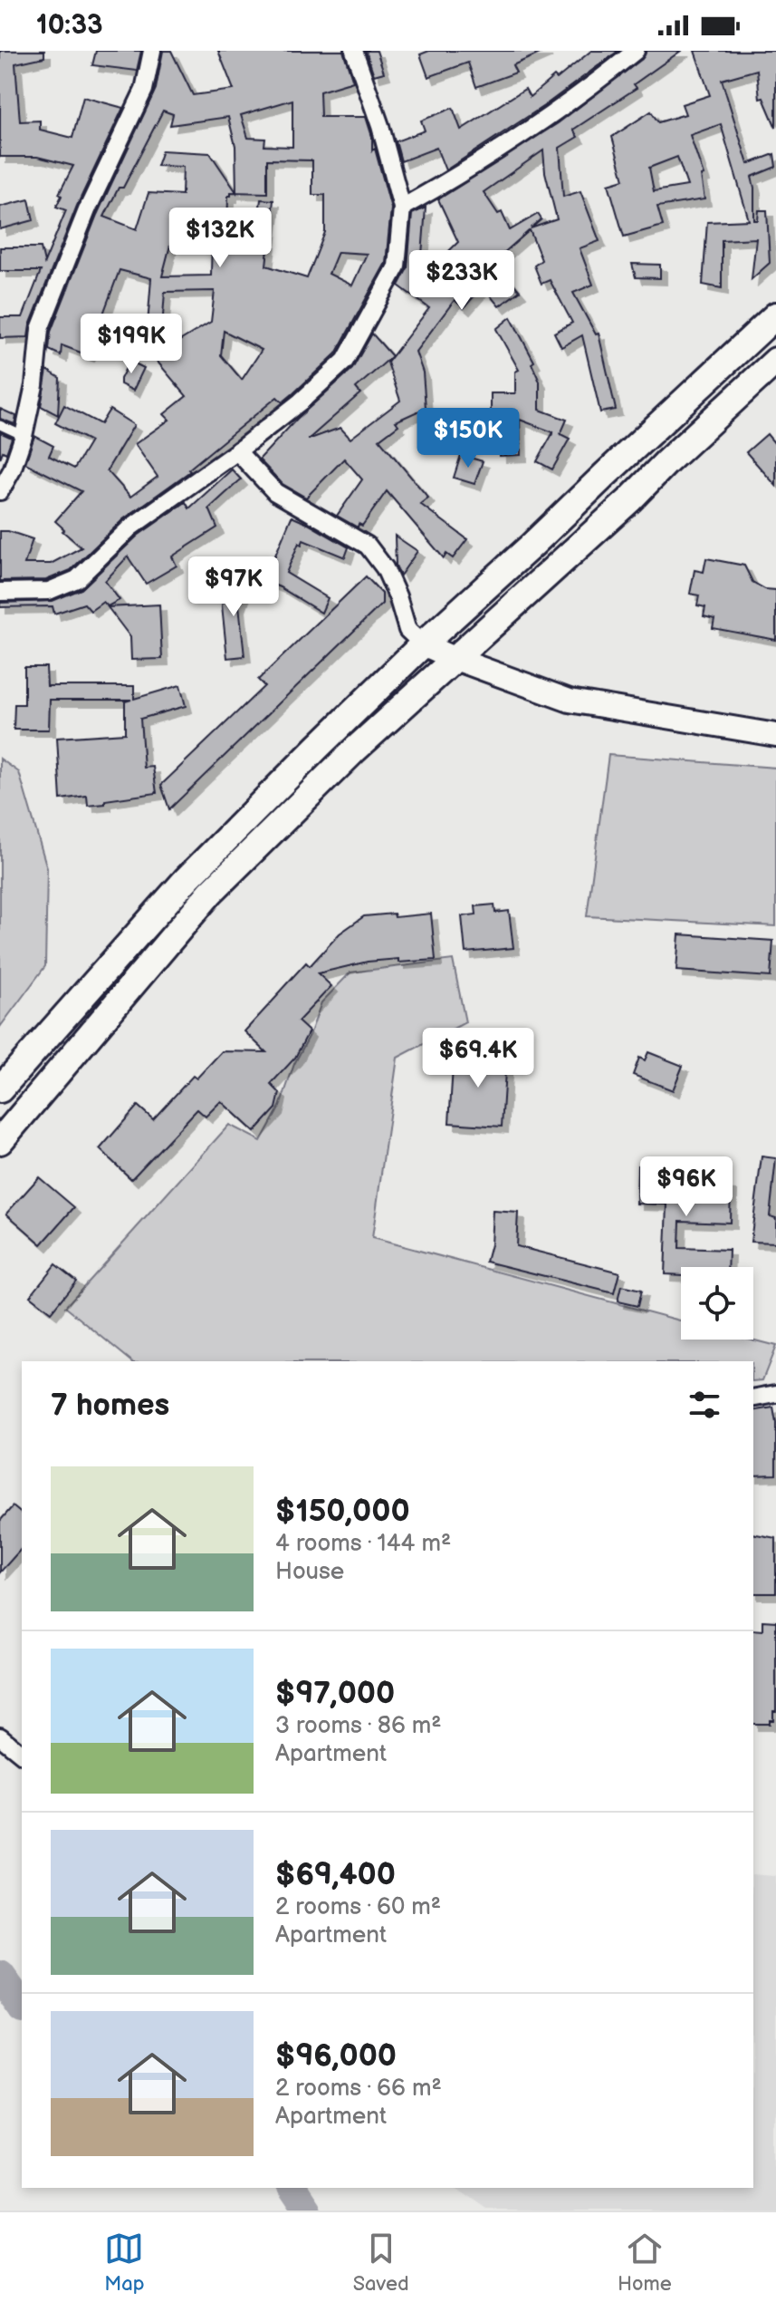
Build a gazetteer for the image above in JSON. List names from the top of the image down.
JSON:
{
  "page": {
    "status": "10:33",
    "price": [
      "$132K",
      "$233K",
      "$199K",
      "$150K",
      "$97K",
      "$69.4K",
      "$96K"
    ],
    "heading": "7 homes",
    "list": [
      {
        "name": "$150,000",
        "note": "4 rooms · 144 m² · House"
      },
      {
        "name": "$97,000",
        "note": "3 rooms · 86 m² · Apartment"
      },
      {
        "name": "$69,400",
        "note": "2 rooms · 60 m² · Apartment"
      },
      {
        "name": "$96,000",
        "note": "2 rooms · 66 m² · Apartment"
      }
    ],
    "tabs": ["Map", "Saved", "Home"]
  }
}
